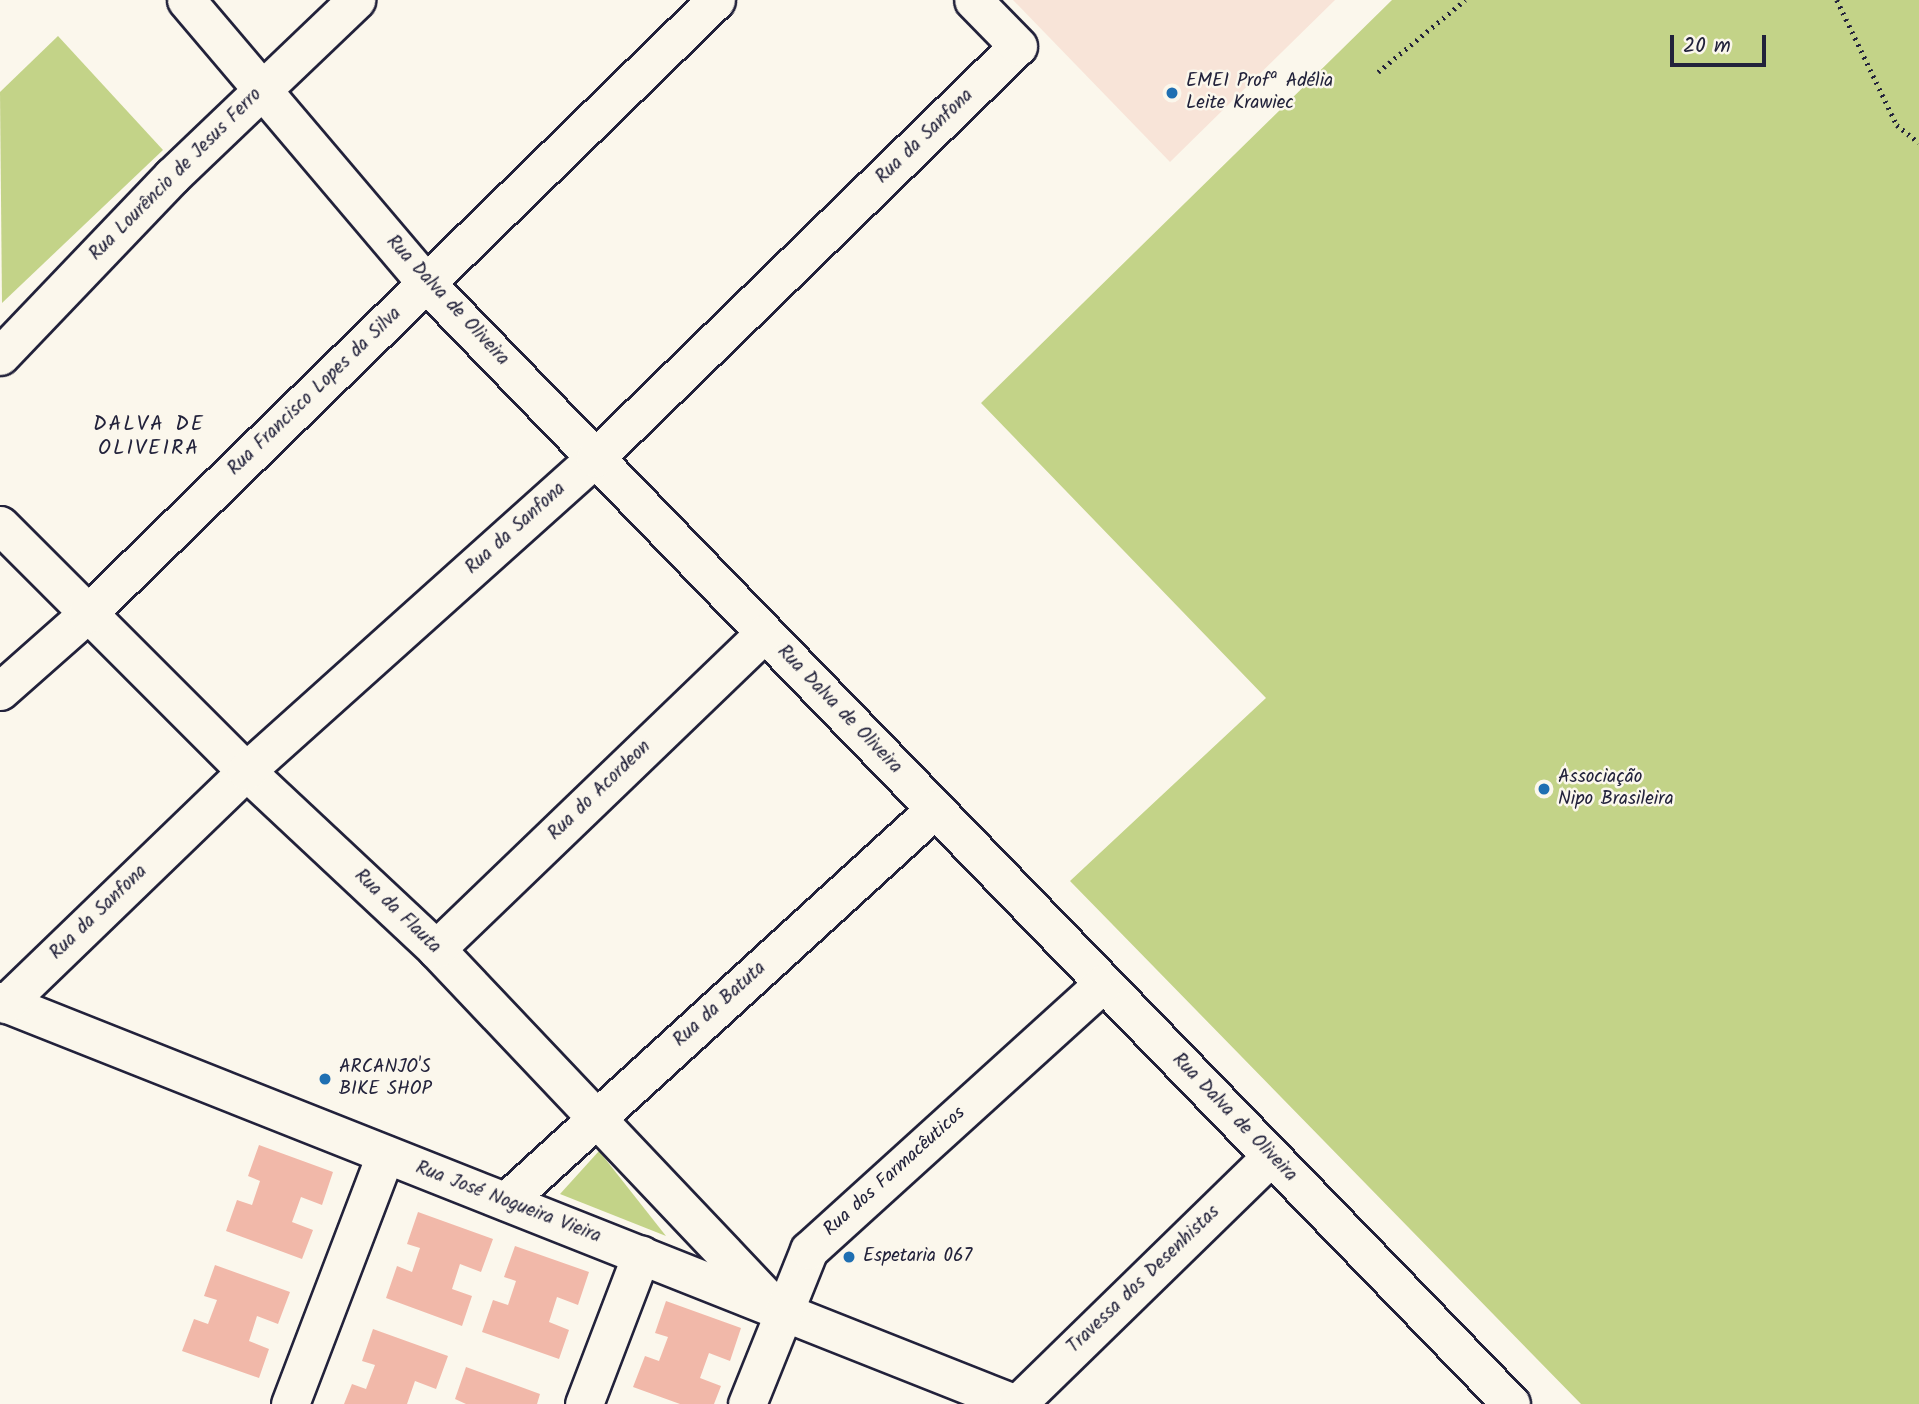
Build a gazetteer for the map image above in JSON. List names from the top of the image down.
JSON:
{
  "streets": {
    "street": [
      "Rua da Sanfona",
      "Rua Lourêncio de Jesus Ferro",
      "Rua Dalva de Oliveira",
      "Rua Francisco Lopes da Silva",
      "Rua do Acordeon",
      "Rua da Flauta",
      "Rua da Batuta",
      "Rua dos Farmacêuticos",
      "Rua José Nogueira Vieira",
      "Travessa dos Desenhistas"
    ]
  },
  "crossings": [
    ["Rua da Sanfona", "Rua Dalva de Oliveira"],
    ["Rua da Sanfona", "Rua da Flauta"],
    ["Rua da Sanfona", "Rua José Nogueira Vieira"],
    ["Rua Lourêncio de Jesus Ferro", "Rua Dalva de Oliveira"],
    ["Rua Dalva de Oliveira", "Rua Francisco Lopes da Silva"],
    ["Rua Dalva de Oliveira", "Rua do Acordeon"],
    ["Rua Dalva de Oliveira", "Rua da Batuta"],
    ["Rua Dalva de Oliveira", "Rua dos Farmacêuticos"],
    ["Rua Dalva de Oliveira", "Travessa dos Desenhistas"],
    ["Rua Francisco Lopes da Silva", "Rua da Flauta"],
    ["Rua do Acordeon", "Rua da Flauta"],
    ["Rua da Flauta", "Rua da Batuta"],
    ["Rua da Flauta", "Rua dos Farmacêuticos"],
    ["Rua da Flauta", "Rua José Nogueira Vieira"],
    ["Rua da Batuta", "Rua José Nogueira Vieira"],
    ["Rua dos Farmacêuticos", "Rua José Nogueira Vieira"],
    ["Rua José Nogueira Vieira", "Travessa dos Desenhistas"]
  ],
  "districts": ["DALVA DE OLIVEIRA"],
  "places": [
    "EMEI Profª Adélia Leite Krawiec",
    "Associação Nipo Brasileira",
    "ARCANJO'S BIKE SHOP",
    "Espetaria 067"
  ],
  "scale_bar": "20 m"
}
